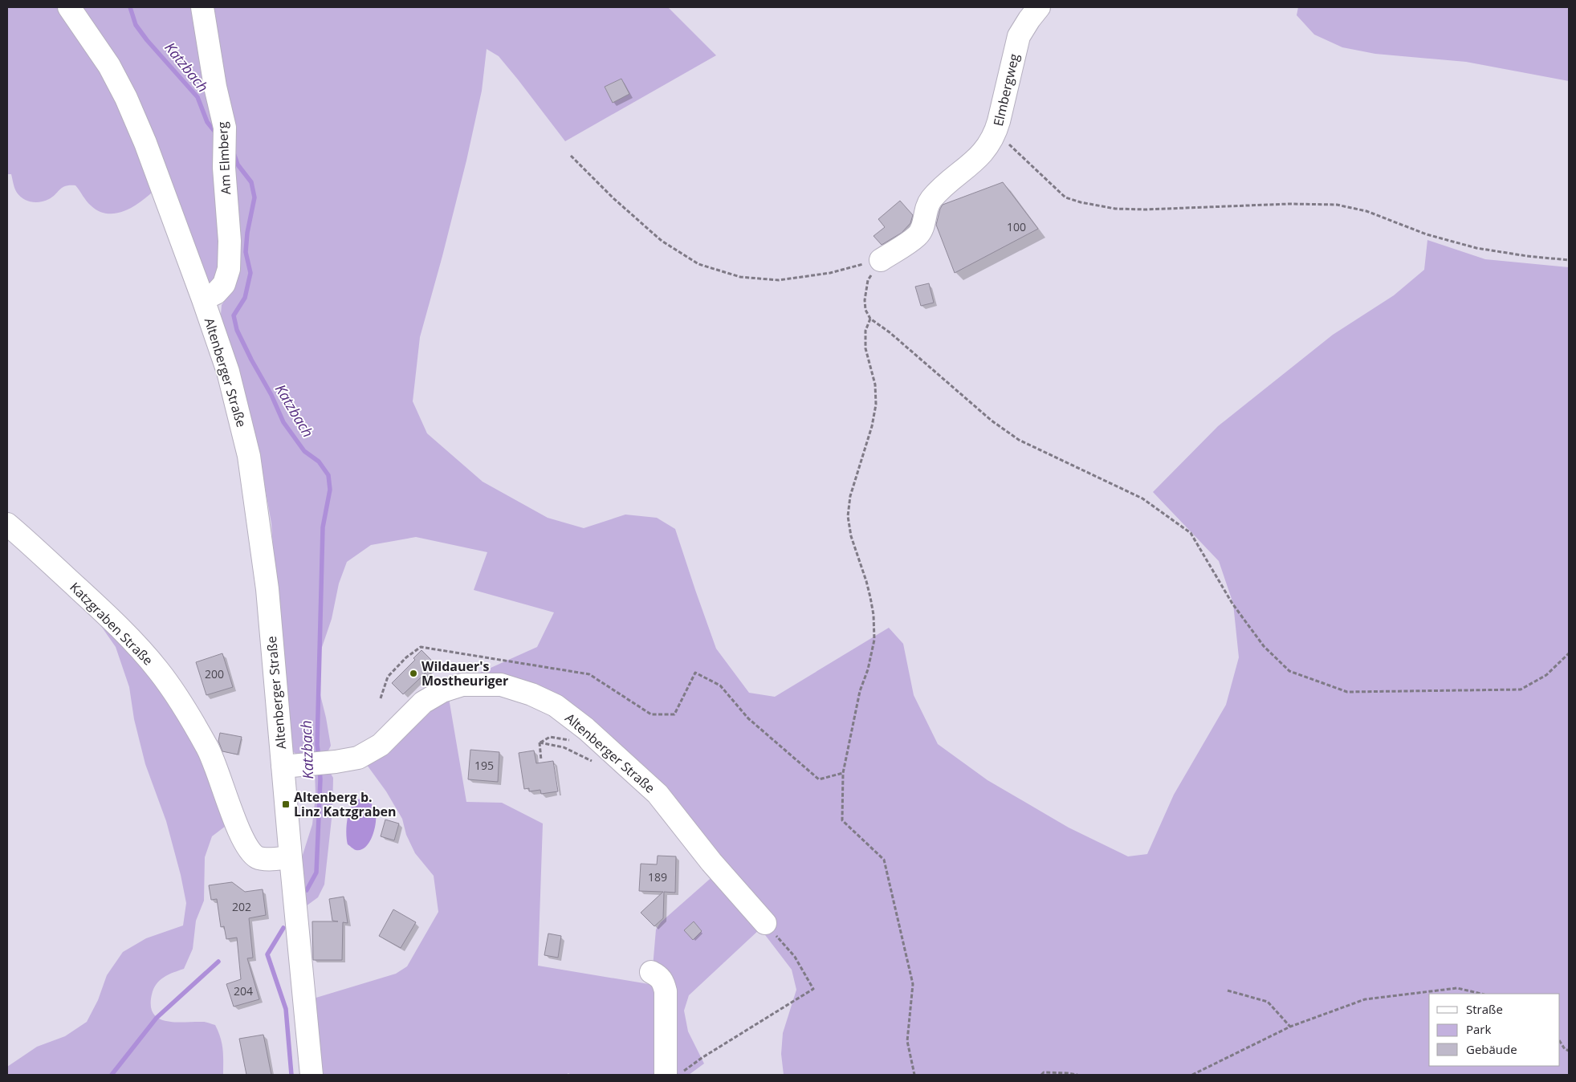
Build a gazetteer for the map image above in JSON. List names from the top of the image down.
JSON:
{
  "streets": {
    "street": [
      "Elmbergweg",
      "Am Elmberg",
      "Altenberger Straße",
      "Katzgraben Straße"
    ]
  },
  "crossings": [
    ["Am Elmberg", "Altenberger Straße"],
    ["Altenberger Straße", "Katzgraben Straße"]
  ],
  "water": ["Katzbach"],
  "places": {
    "other": ["Wildauer's Mostheuriger"],
    "transit": ["Altenberg b. Linz Katzgraben"]
  },
  "house_numbers": [
    "100",
    "200",
    "195",
    "189",
    "202",
    "204"
  ],
  "legend": ["Straße", "Park", "Gebäude"]
}
